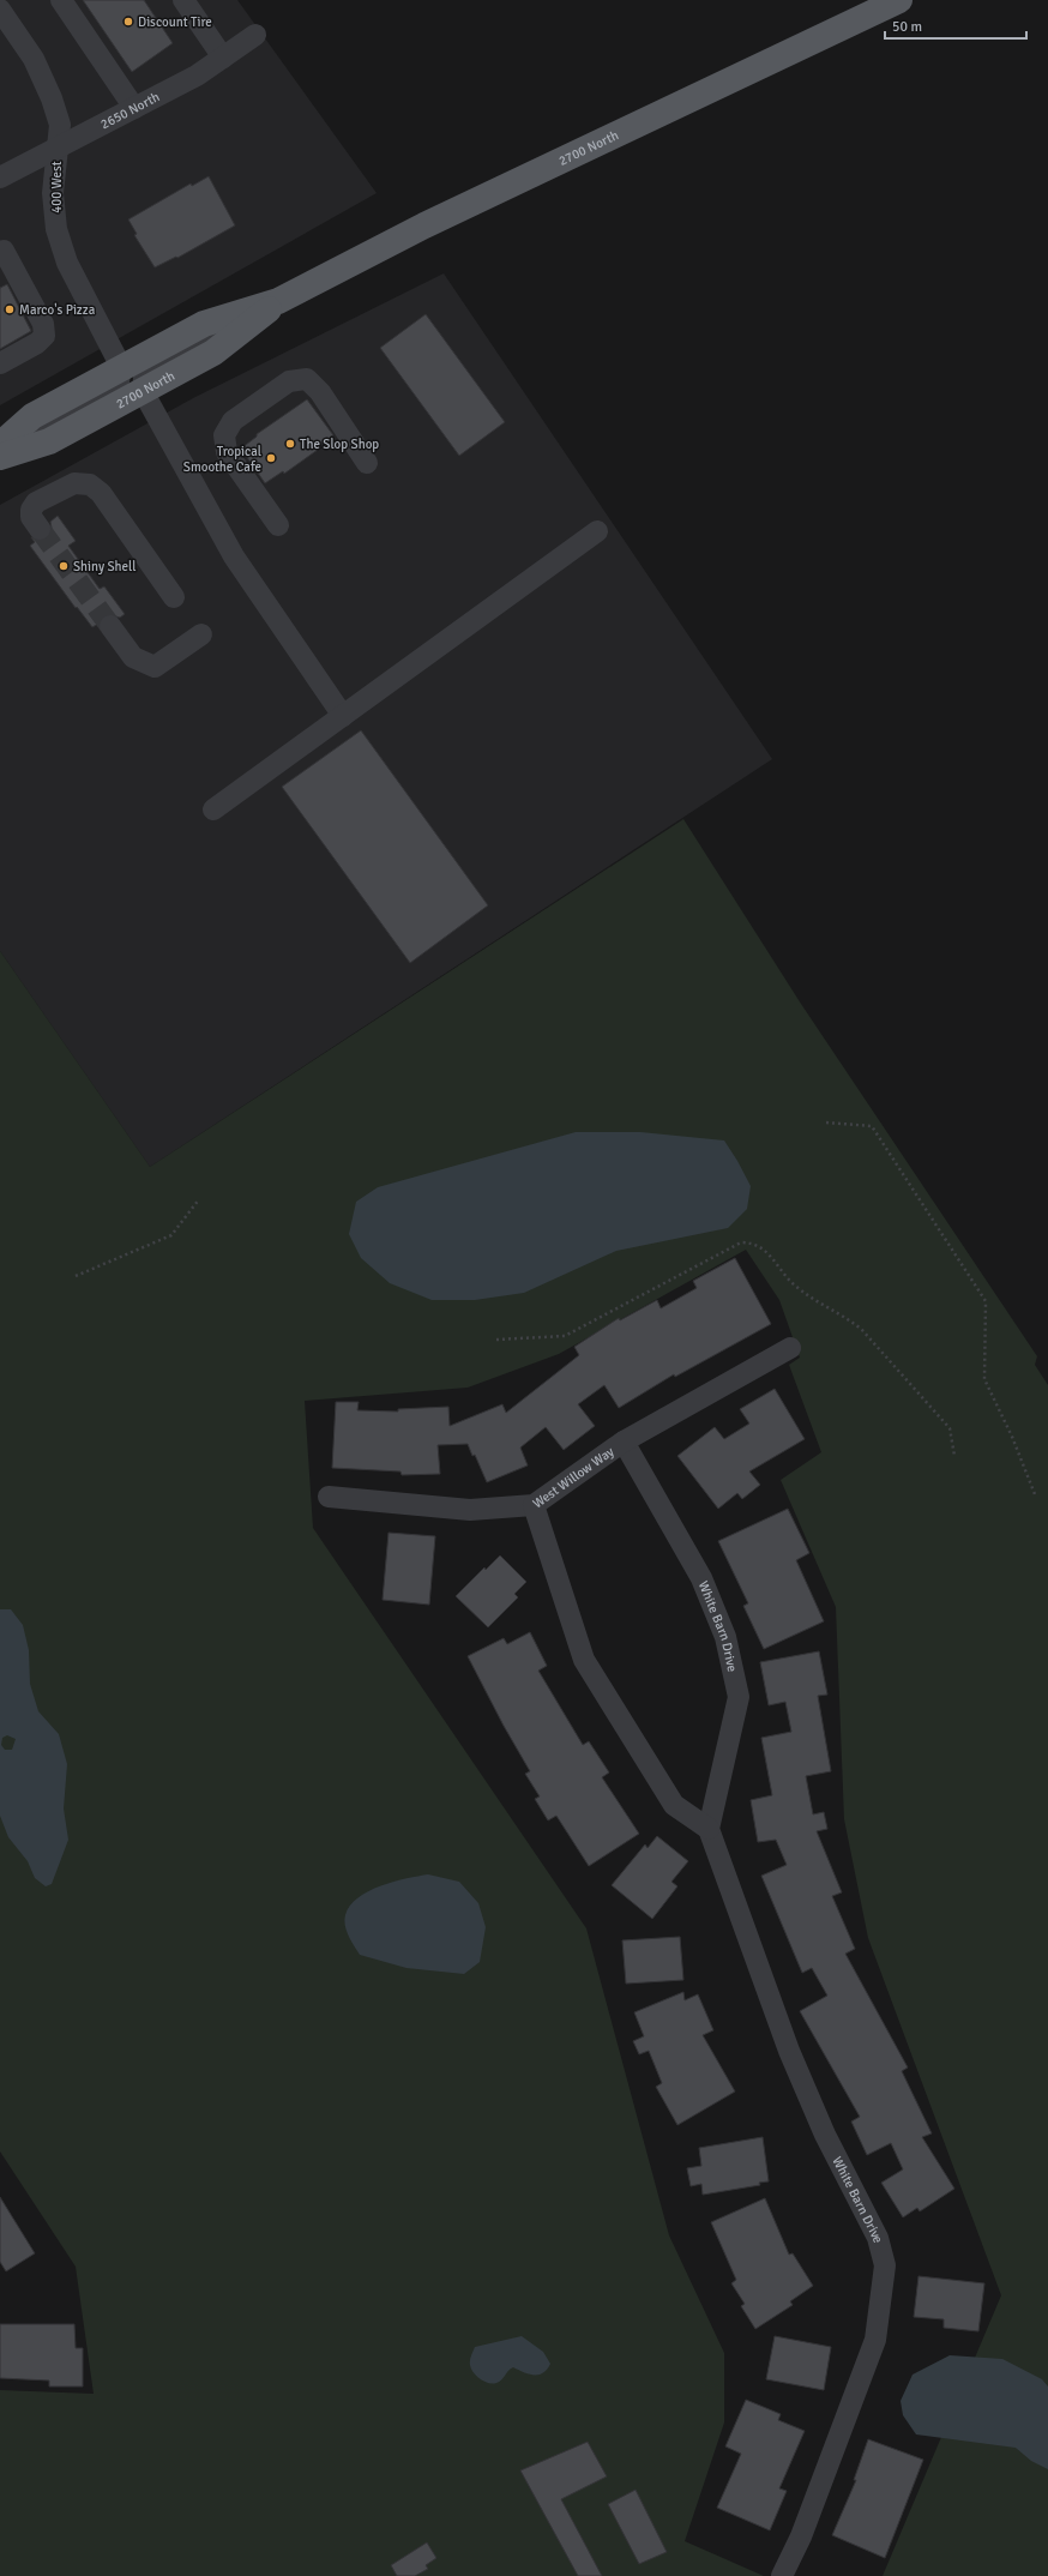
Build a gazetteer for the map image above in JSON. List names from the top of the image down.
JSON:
{
  "streets": {
    "main road": ["2700 North"],
    "street": [
      "2650 North",
      "400 West",
      "West Willow Way",
      "White Barn Drive"
    ]
  },
  "crossings": [
    ["2650 North", "400 West"],
    ["2700 North", "400 West"],
    ["West Willow Way", "White Barn Drive"]
  ],
  "places": [
    "Discount Tire",
    "Marco's Pizza",
    "The Slop Shop",
    "Tropical Smoothe Cafe",
    "Shiny Shell"
  ],
  "scale_bar": "50 m"
}
